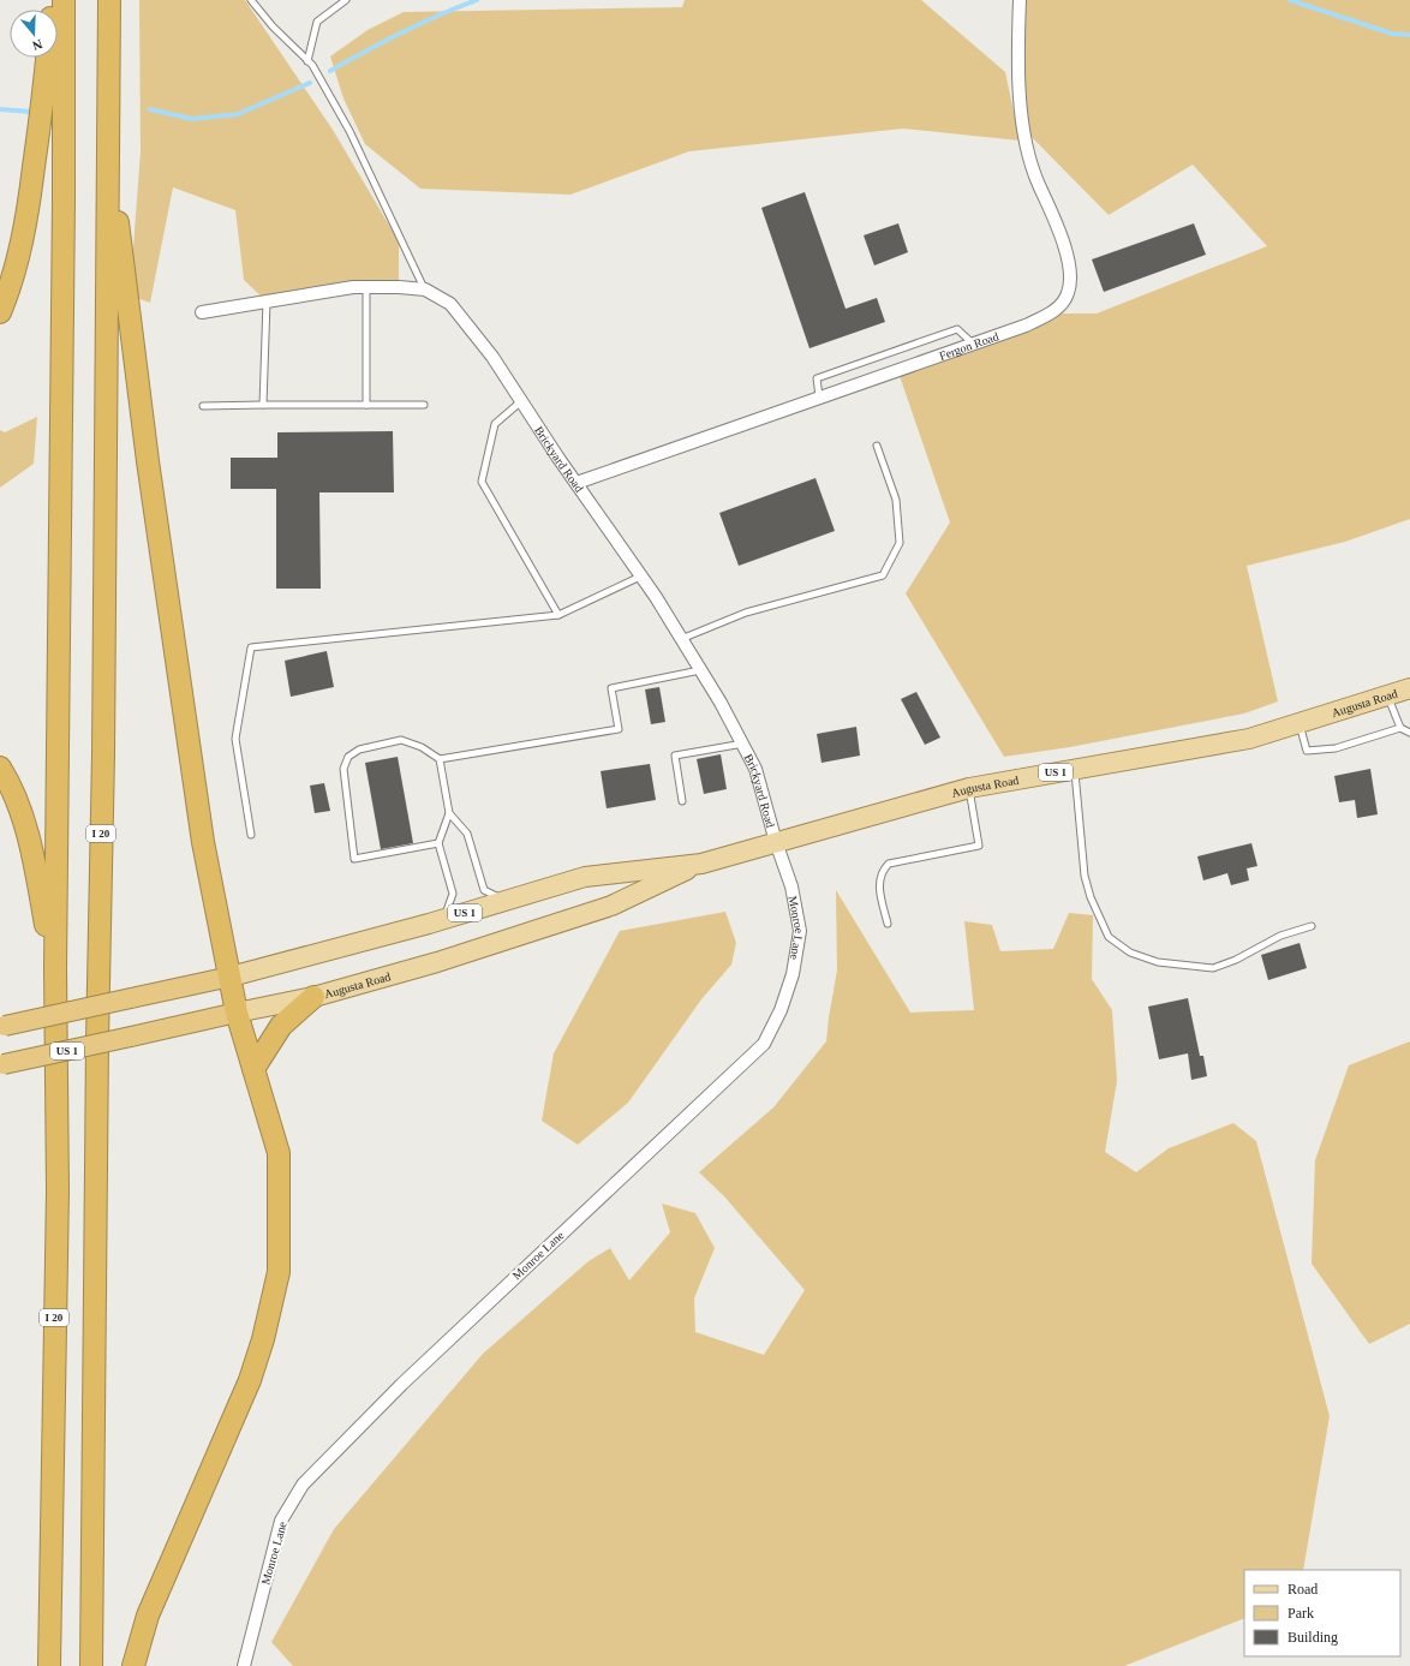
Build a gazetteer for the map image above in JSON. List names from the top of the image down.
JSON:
{
  "streets": {
    "highway": ["Augusta Road", "US 1", "I 20"],
    "street": ["Fergon Road", "Brickyard Road", "Monroe Lane"]
  },
  "crossings": [
    ["Fergon Road", "Brickyard Road"],
    ["Brickyard Road", "Augusta Road"],
    ["Brickyard Road", "Monroe Lane"],
    ["Augusta Road", "Monroe Lane"]
  ],
  "legend": ["Road", "Park", "Building"],
  "north": "bottom"
}
